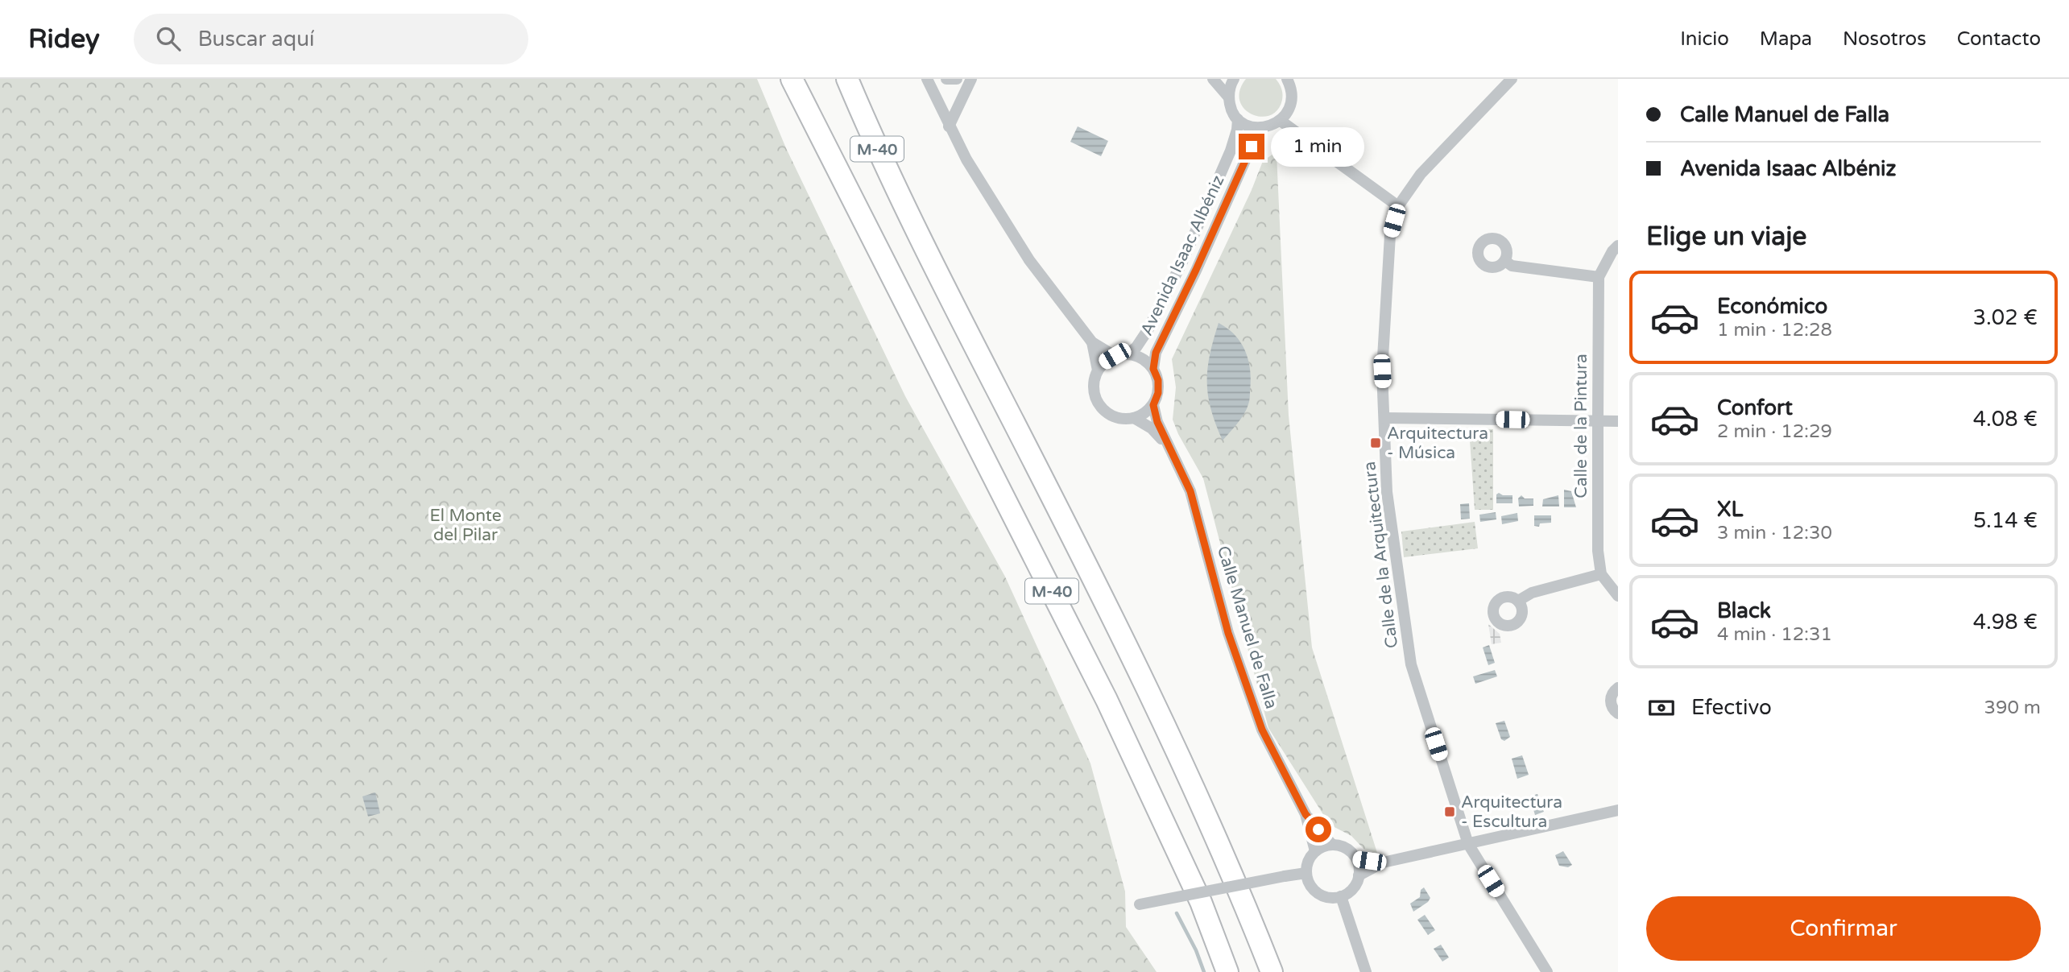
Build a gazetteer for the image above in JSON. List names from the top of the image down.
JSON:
{
  "streets": {
    "highway": ["M-40"],
    "street": [
      "Avenida Isaac Albéniz",
      "Calle de la Pintura",
      "Calle de la Arquitectura",
      "Calle Manuel de Falla"
    ]
  },
  "crossings": [
    ["Avenida Isaac Albéniz", "Calle Manuel de Falla"]
  ],
  "parks": ["El Monte del Pilar"],
  "places": {
    "transit": ["Arquitectura - Música", "Arquitectura - Escultura"]
  },
  "page": {
    "header": "Ridey",
    "search": "Buscar aquí",
    "nav": [
      "Inicio",
      "Mapa",
      "Nosotros",
      "Contacto"
    ],
    "banner": ["Calle Manuel de Falla", "Avenida Isaac Albéniz"],
    "bubble": "1 min",
    "heading": "Elige un viaje",
    "list": [
      {
        "name": "Económico",
        "note": "1 min · 12:28",
        "value": "3.02 €"
      },
      {
        "name": "Confort",
        "note": "2 min · 12:29",
        "value": "4.08 €"
      },
      {
        "name": "XL",
        "note": "3 min · 12:30",
        "value": "5.14 €"
      },
      {
        "name": "Black",
        "note": "4 min · 12:31",
        "value": "4.98 €"
      }
    ],
    "pay": ["Efectivo", "390 m"],
    "buttons": "Confirmar"
  }
}
